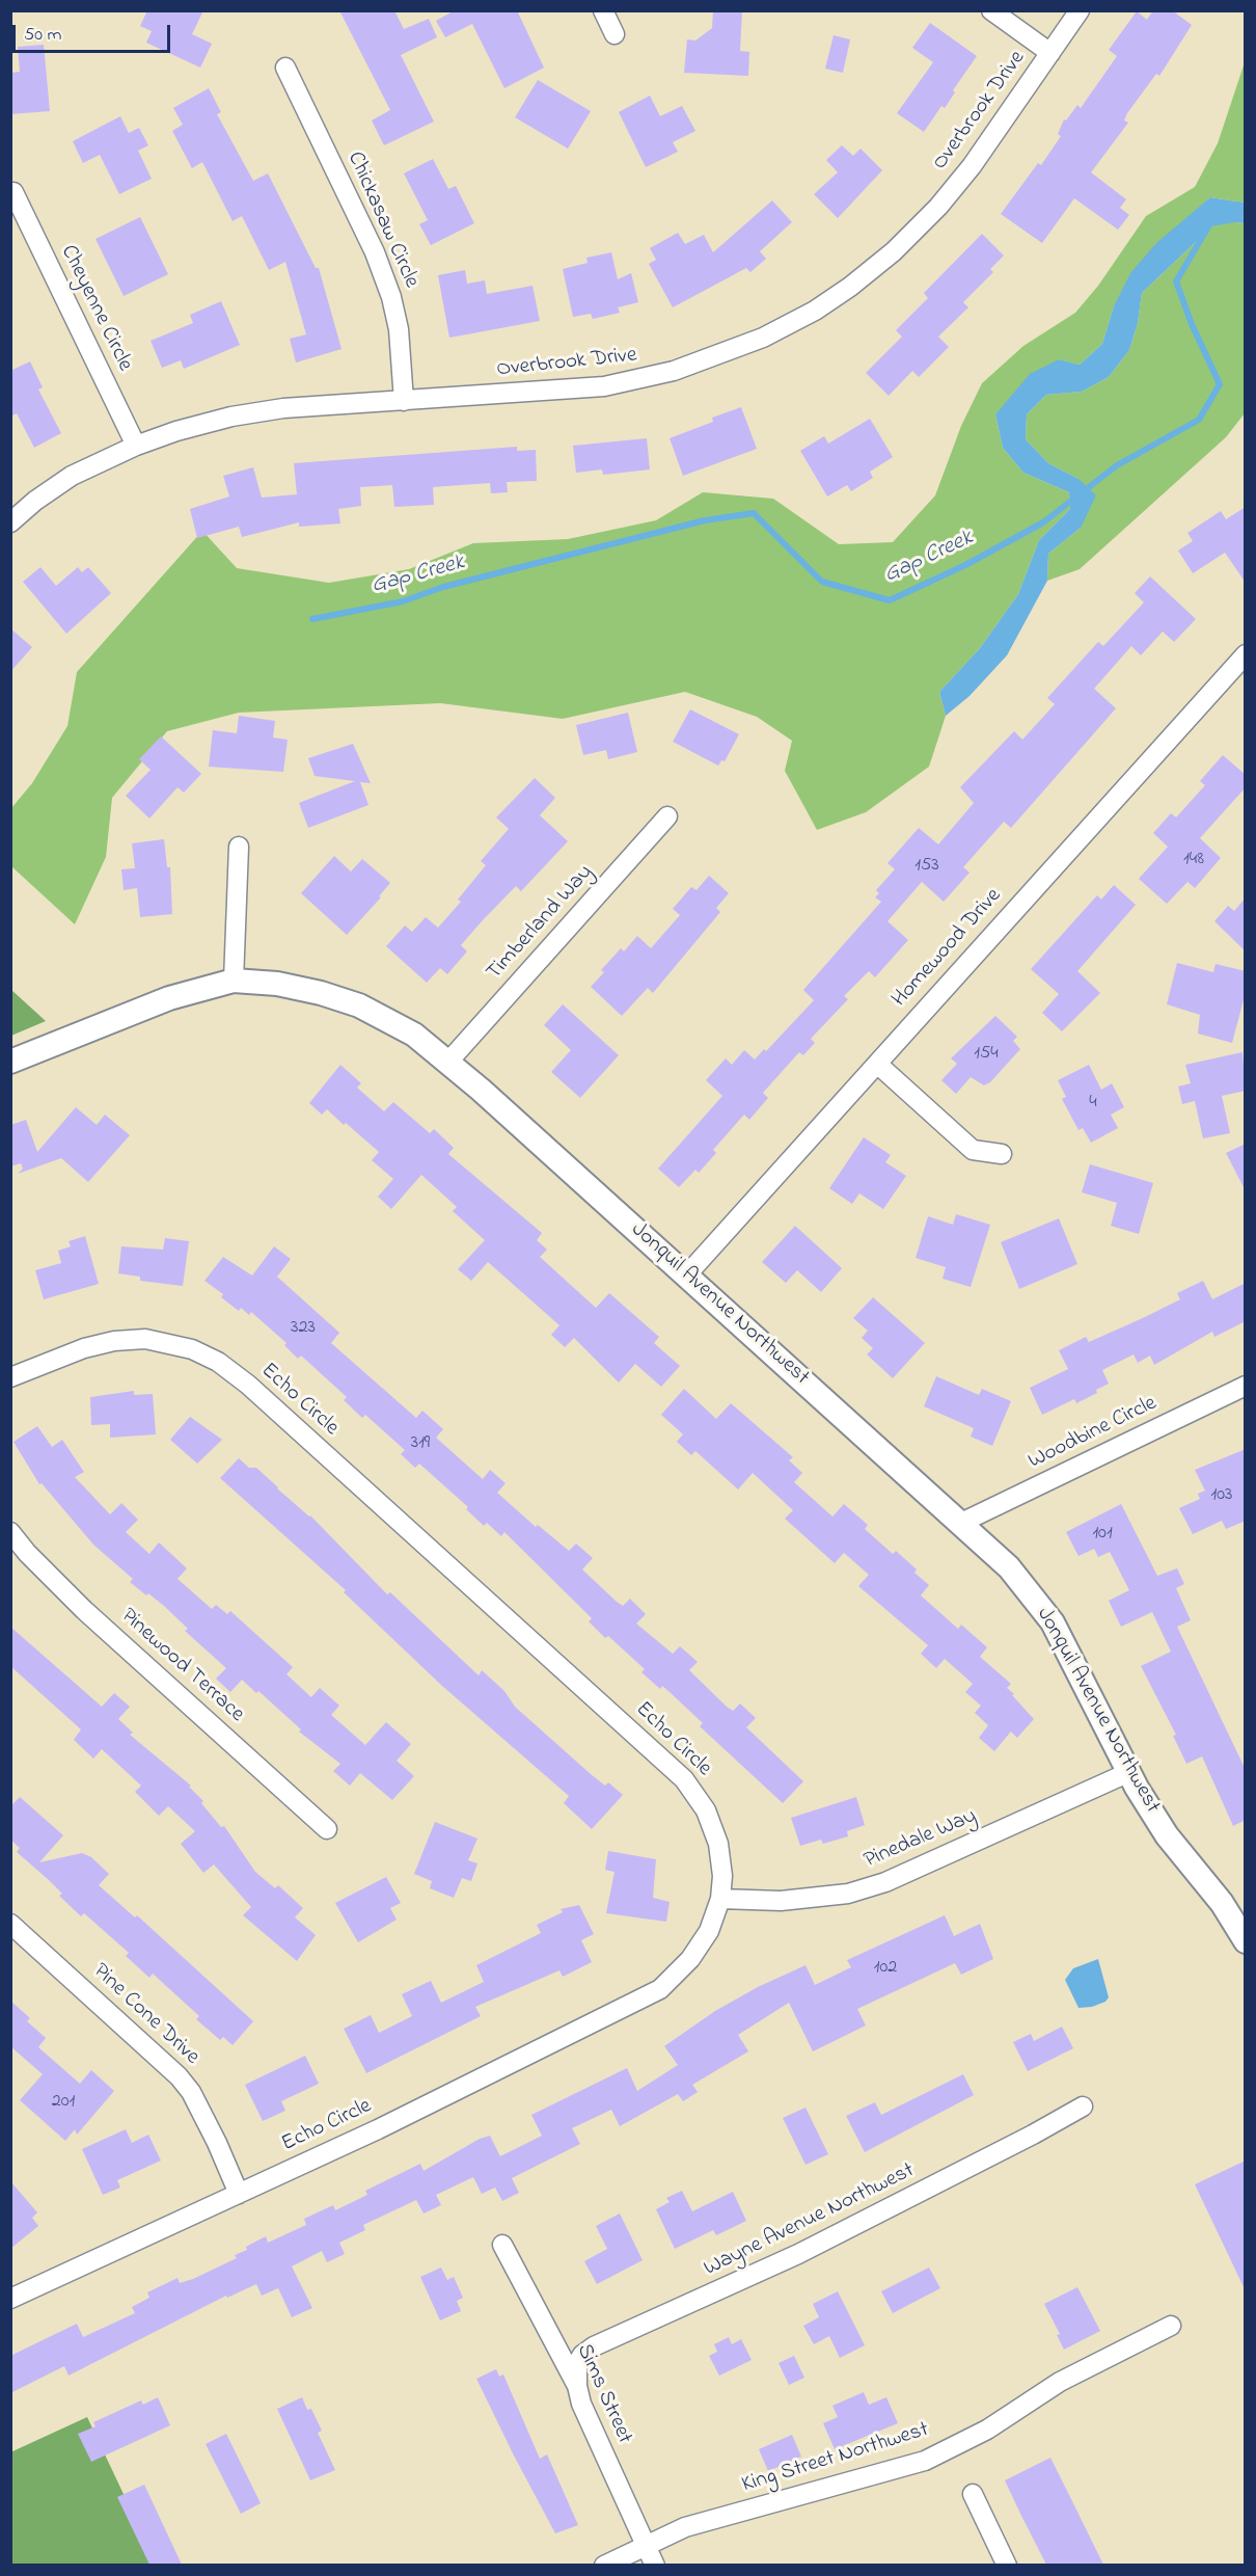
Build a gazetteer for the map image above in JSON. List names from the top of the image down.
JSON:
{
  "streets": {
    "street": [
      "Overbrook Drive",
      "Chickasaw Circle",
      "Cheyenne Circle",
      "Timberland Way",
      "Homewood Drive",
      "Jonquil Avenue Northwest",
      "Echo Circle",
      "Woodbine Circle",
      "Pinewood Terrace",
      "Pinedale Way",
      "Pine Cone Drive",
      "Wayne Avenue Northwest",
      "Sims Street",
      "King Street Northwest"
    ]
  },
  "crossings": [
    ["Overbrook Drive", "Chickasaw Circle"],
    ["Overbrook Drive", "Cheyenne Circle"],
    ["Timberland Way", "Jonquil Avenue Northwest"],
    ["Homewood Drive", "Jonquil Avenue Northwest"],
    ["Jonquil Avenue Northwest", "Woodbine Circle"],
    ["Jonquil Avenue Northwest", "Pinedale Way"],
    ["Echo Circle", "Pinedale Way"],
    ["Echo Circle", "Pine Cone Drive"],
    ["Wayne Avenue Northwest", "Sims Street"],
    ["Sims Street", "King Street Northwest"]
  ],
  "water": ["Gap Creek"],
  "house_numbers": [
    "148",
    "153",
    "154",
    "4",
    "323",
    "319",
    "103",
    "101",
    "102",
    "201"
  ],
  "scale_bar": "50 m"
}
